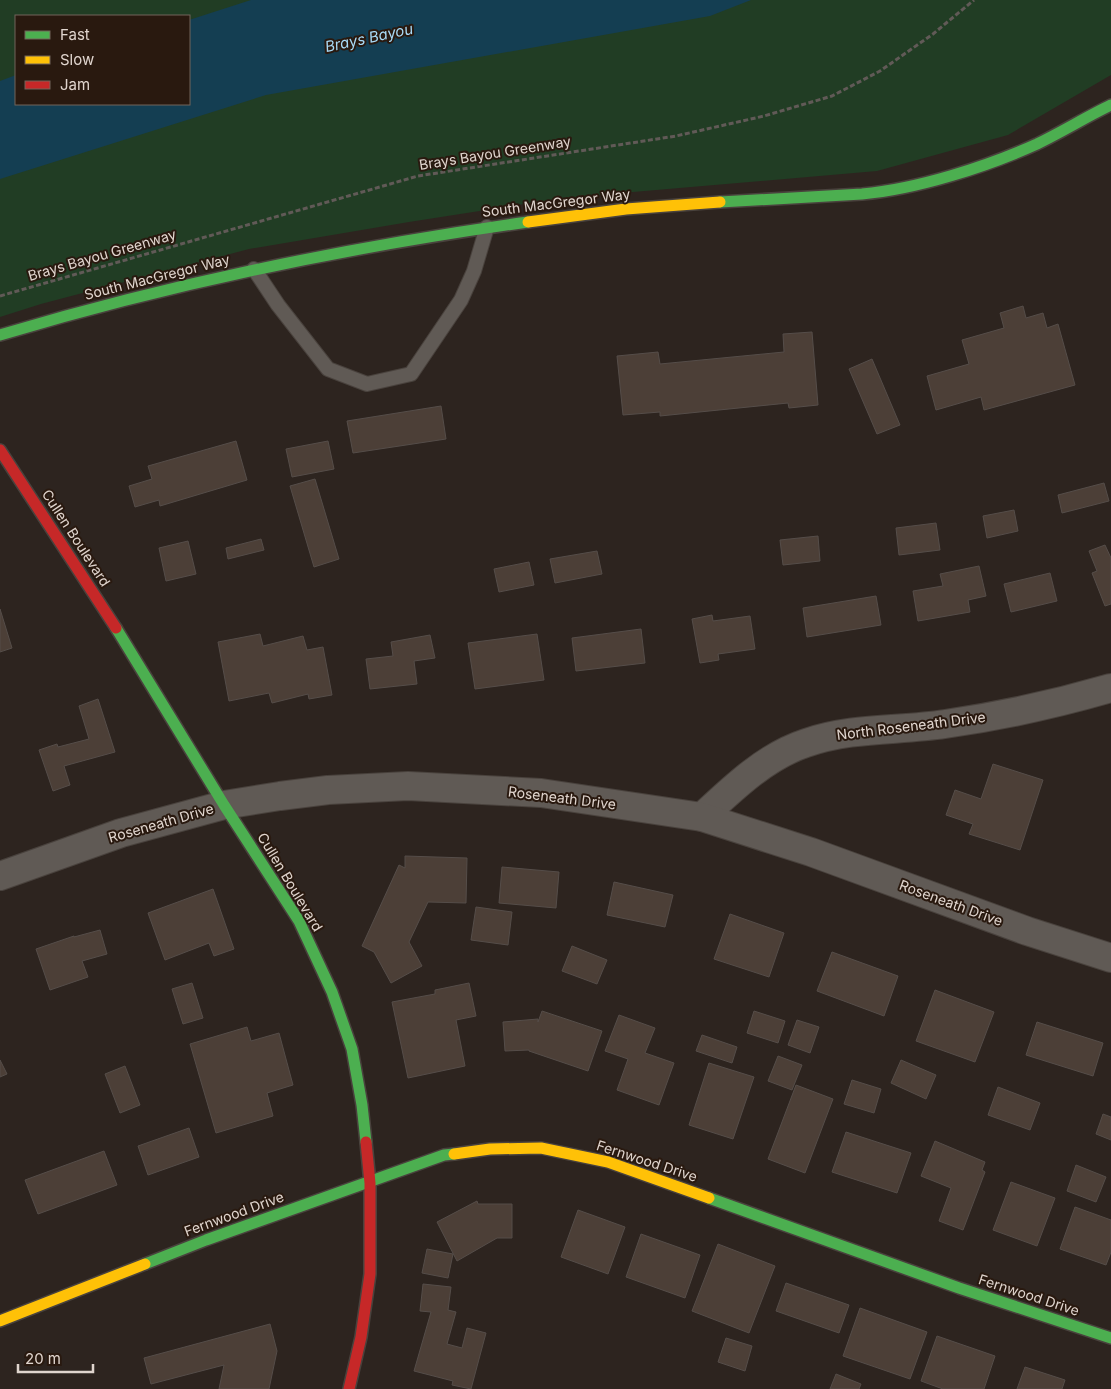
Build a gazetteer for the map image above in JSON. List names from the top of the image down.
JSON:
{
  "streets": {
    "street": [
      "South MacGregor Way",
      "Cullen Boulevard",
      "North Roseneath Drive",
      "Roseneath Drive",
      "Fernwood Drive"
    ],
    "path": ["Brays Bayou Greenway"]
  },
  "crossings": [
    ["Cullen Boulevard", "Roseneath Drive"],
    ["Cullen Boulevard", "Fernwood Drive"],
    ["North Roseneath Drive", "Roseneath Drive"]
  ],
  "water": ["Brays Bayou"],
  "legend": ["Fast", "Slow", "Jam"],
  "scale_bar": "20 m"
}
